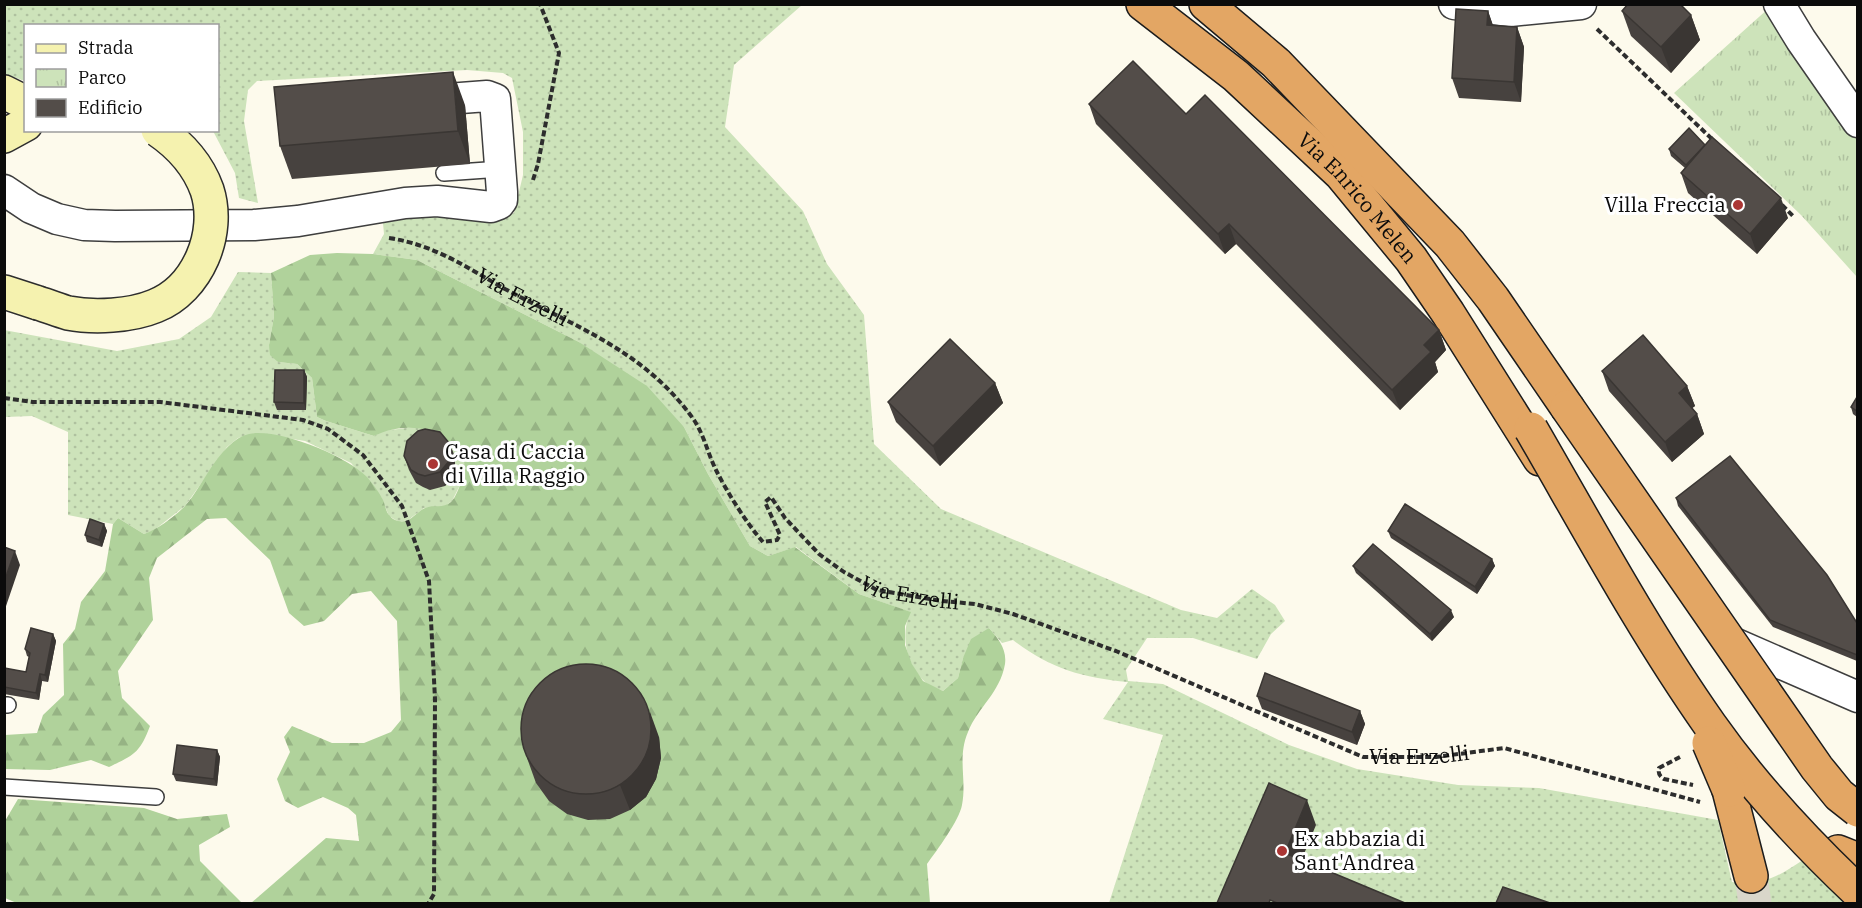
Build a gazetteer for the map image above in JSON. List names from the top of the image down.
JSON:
{
  "streets": {
    "highway": ["Via Enrico Melen"],
    "path": ["Via Erzelli"]
  },
  "places": ["Villa Freccia", "Casa di Caccia di Villa Raggio", "Ex abbazia di Sant'Andrea"],
  "legend": ["Strada", "Parco", "Edificio"]
}
